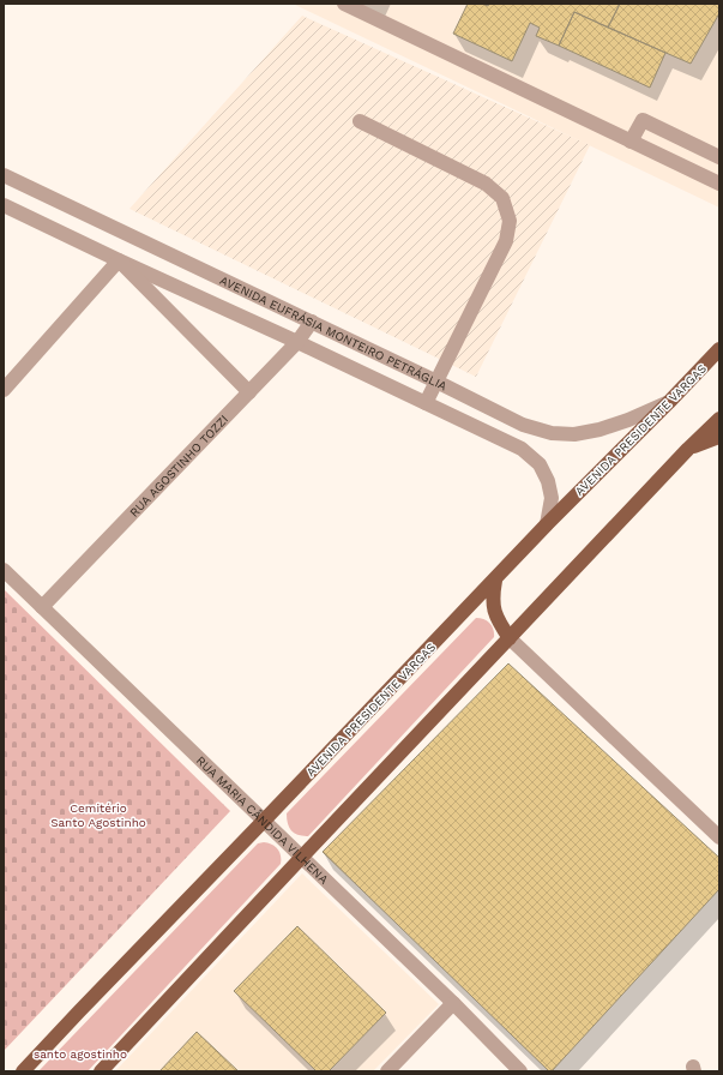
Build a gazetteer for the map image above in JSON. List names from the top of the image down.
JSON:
{
  "streets": {
    "main road": ["AVENIDA PRESIDENTE VARGAS"],
    "street": ["AVENIDA EUFRÁSIA MONTEIRO PETRÁGLIA", "RUA AGOSTINHO TOZZI", "RUA MARIA CÂNDIDA VILHENA"]
  },
  "crossings": [
    ["AVENIDA EUFRÁSIA MONTEIRO PETRÁGLIA", "AVENIDA PRESIDENTE VARGAS"],
    ["AVENIDA EUFRÁSIA MONTEIRO PETRÁGLIA", "RUA AGOSTINHO TOZZI"],
    ["AVENIDA PRESIDENTE VARGAS", "RUA MARIA CÂNDIDA VILHENA"],
    ["RUA AGOSTINHO TOZZI", "RUA MARIA CÂNDIDA VILHENA"]
  ],
  "parks": ["Cemitério Santo Agostinho", "santo agostinho"]
}
